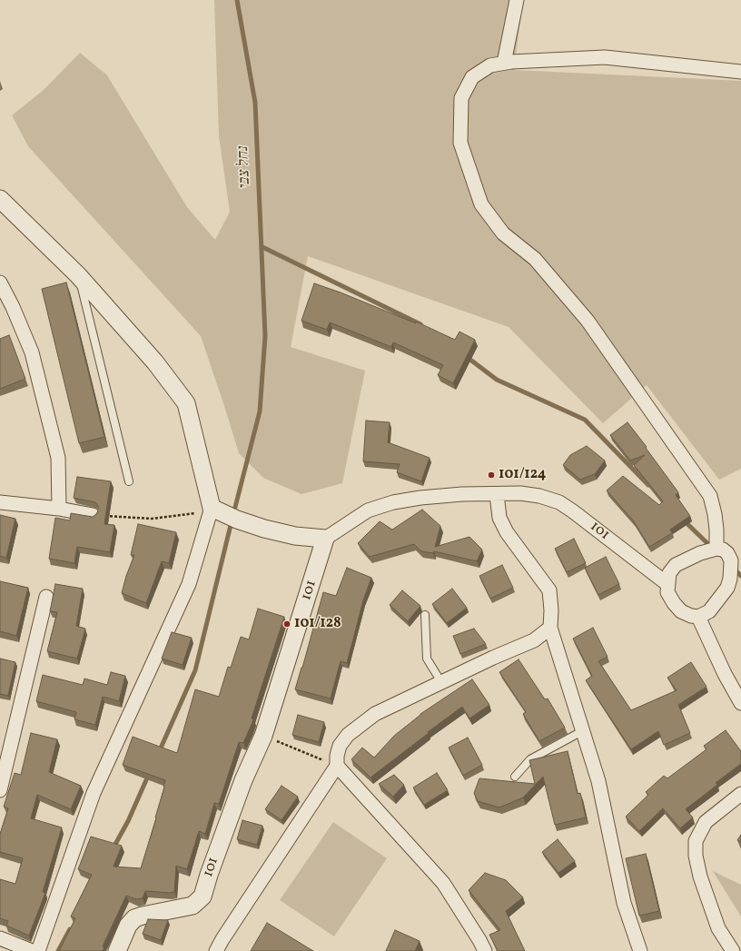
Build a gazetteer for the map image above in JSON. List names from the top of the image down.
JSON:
{
  "streets": {
    "street": ["101"]
  },
  "water": ["נחל צבי"],
  "places": ["101/124", "101/128"]
}
